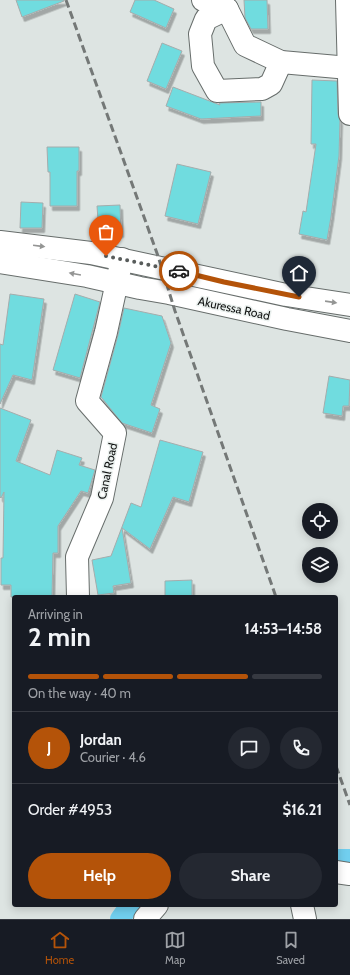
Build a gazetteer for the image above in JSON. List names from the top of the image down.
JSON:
{
  "streets": {
    "main road": ["Akuressa Road", "Canal Road"]
  },
  "crossings": [
    ["Akuressa Road", "Canal Road"]
  ],
  "page": {
    "heading": ["2 min", "Arriving in", "14:53–14:58"],
    "panel": [
      "Jordan",
      "Courier · 4.6",
      "Order #4953",
      "$16.21"
    ],
    "bar": "On the way · 40 m",
    "round": "J",
    "buttons": ["Help", "Share"],
    "tabs": ["Home", "Map", "Saved"]
  }
}
